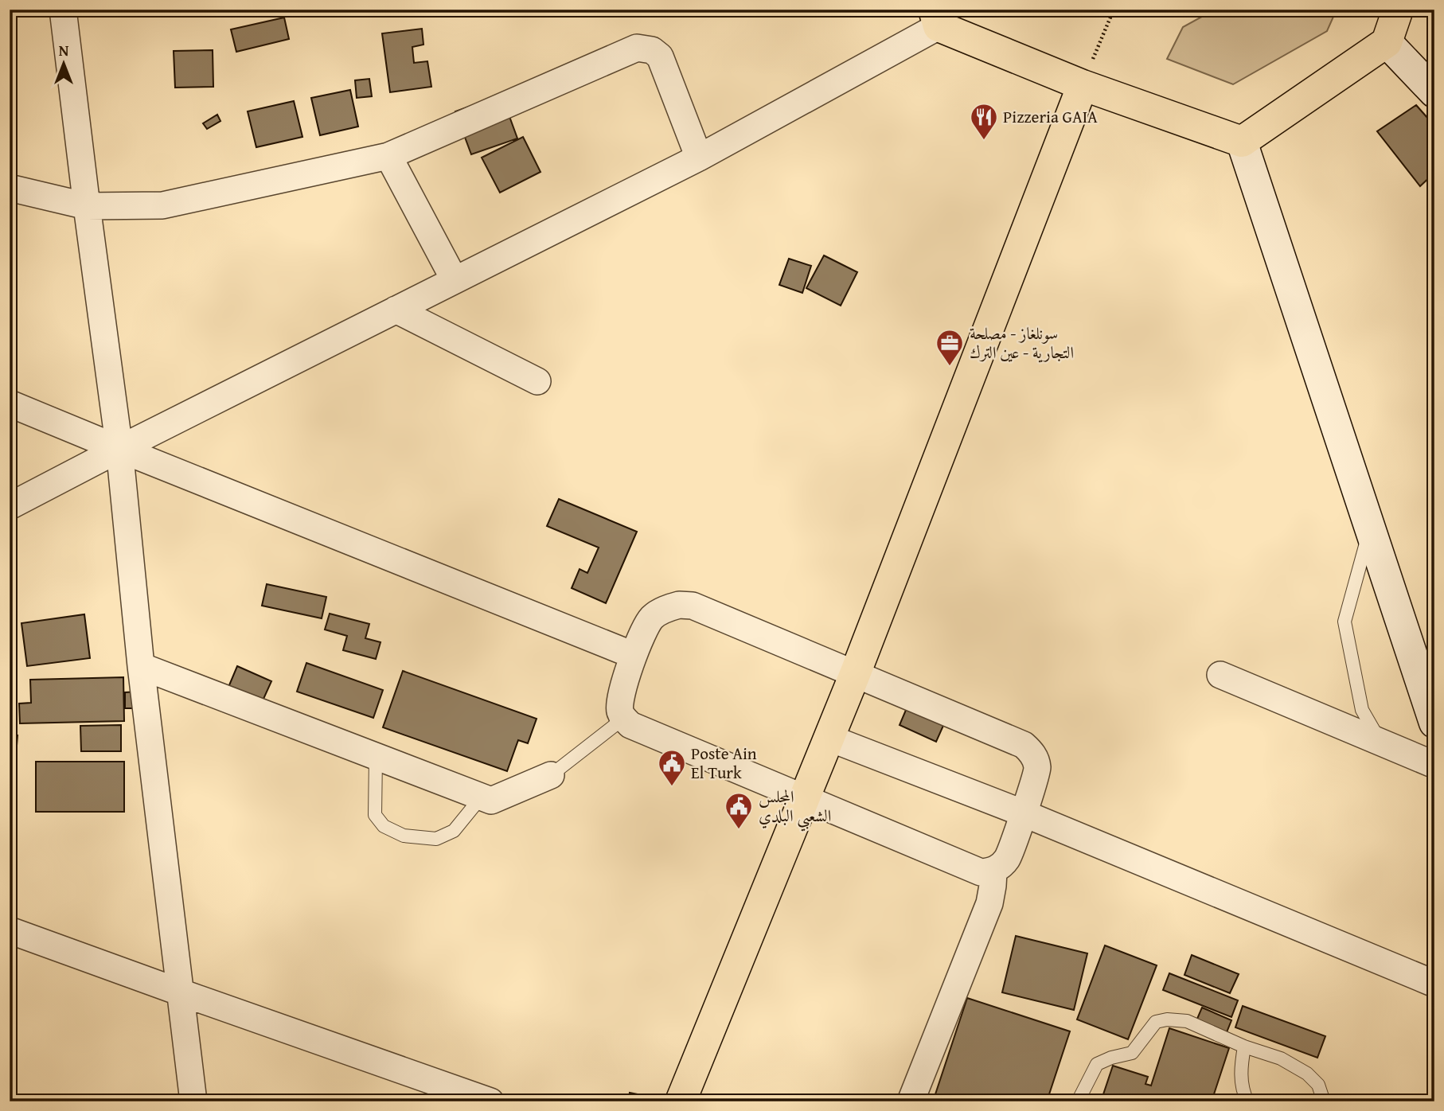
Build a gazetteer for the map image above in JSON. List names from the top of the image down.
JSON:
{
  "places": {
    "restaurant": ["Pizzeria GAIA"],
    "office": ["سونلغاز - مصلحة التجارية - عين الترك"],
    "public building": ["Poste Ain El Turk", "المجلس الشعبي البلدي"]
  },
  "north": "top"
}
